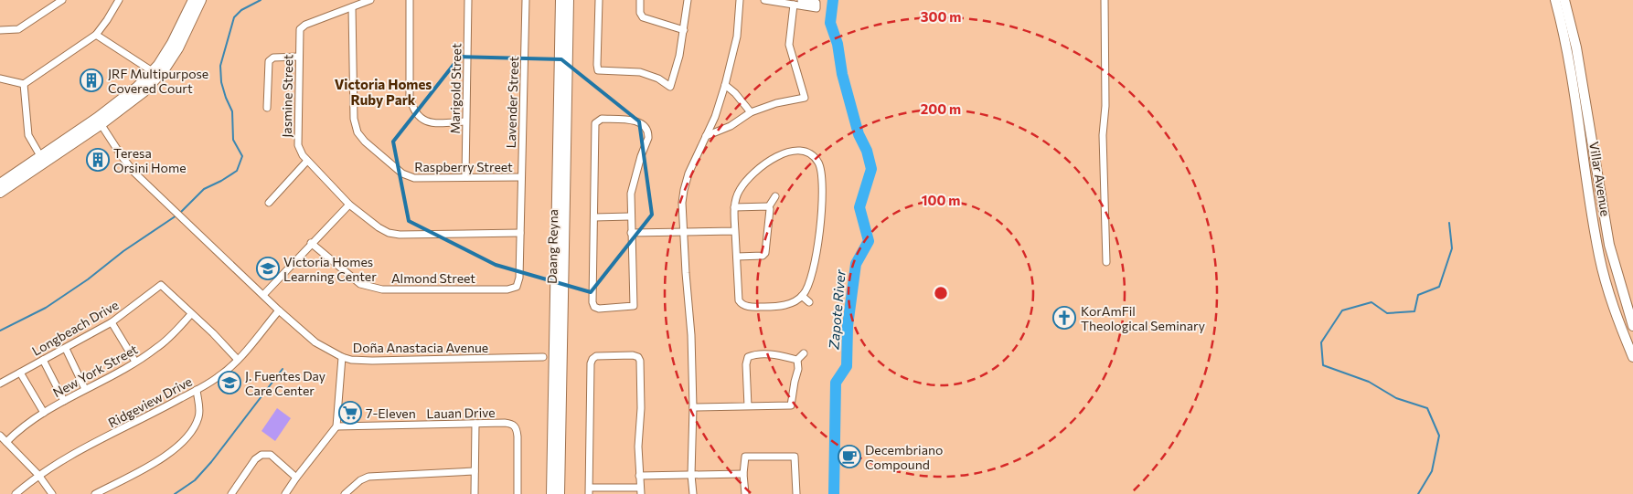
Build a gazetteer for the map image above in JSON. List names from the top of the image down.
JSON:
{
  "streets": {
    "street": [
      "Marigold Street",
      "Jasmine Street",
      "Lavender Street",
      "Raspberry Street",
      "Villar Avenue",
      "Daang Reyna",
      "Almond Street",
      "Longbeach Drive",
      "Doña Anastacia Avenue",
      "New York Street",
      "Ridgeview Drive",
      "Lauan Drive"
    ]
  },
  "crossings": [
    ["Marigold Street", "Raspberry Street"],
    ["Jasmine Street", "Lavender Street"],
    ["Jasmine Street", "Raspberry Street"],
    ["Lavender Street", "Raspberry Street"],
    ["Lavender Street", "Almond Street"],
    ["Longbeach Drive", "New York Street"],
    ["Longbeach Drive", "Ridgeview Drive"],
    ["Doña Anastacia Avenue", "Ridgeview Drive"]
  ],
  "districts": ["Victoria Homes Ruby Park"],
  "water": ["Zapote River"],
  "places": {
    "building": ["JRF Multipurpose Covered Court", "Teresa Orsini Home"],
    "school or university": ["Victoria Homes Learning Center", "J. Fuentes Day Care Center"],
    "church": ["KorAmFil Theological Seminary"],
    "supermarket": ["7-Eleven"],
    "cafe": ["Decembriano Compound"]
  },
  "rings": ["300 m", "200 m", "100 m"]
}
